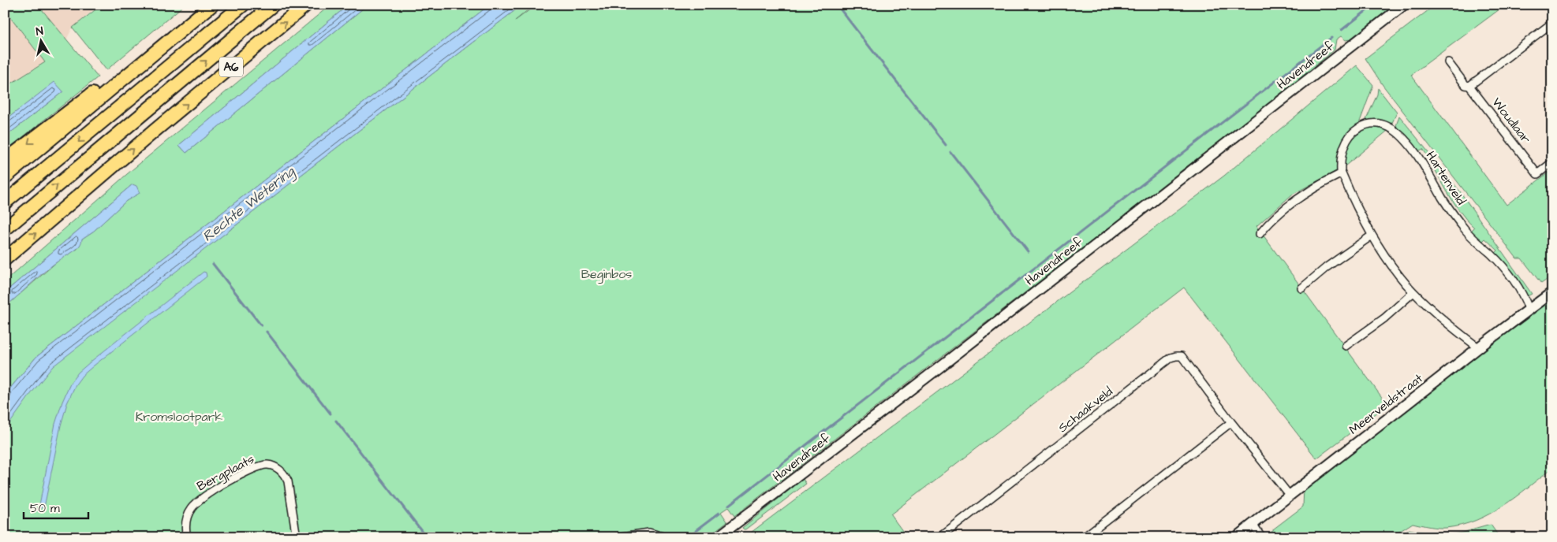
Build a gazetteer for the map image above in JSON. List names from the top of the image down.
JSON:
{
  "streets": {
    "highway": ["A6"],
    "street": [
      "Havendreef",
      "Woudlaar",
      "Hartenveld",
      "Meerveldstraat",
      "Schaakveld",
      "Bergplaats"
    ]
  },
  "crossings": [
    ["Hartenveld", "Meerveldstraat"],
    ["Meerveldstraat", "Schaakveld"]
  ],
  "water": ["Rechte Wetering"],
  "parks": ["Beginbos", "Kromslootpark"],
  "scale_bar": "50 m",
  "north": "top"
}
